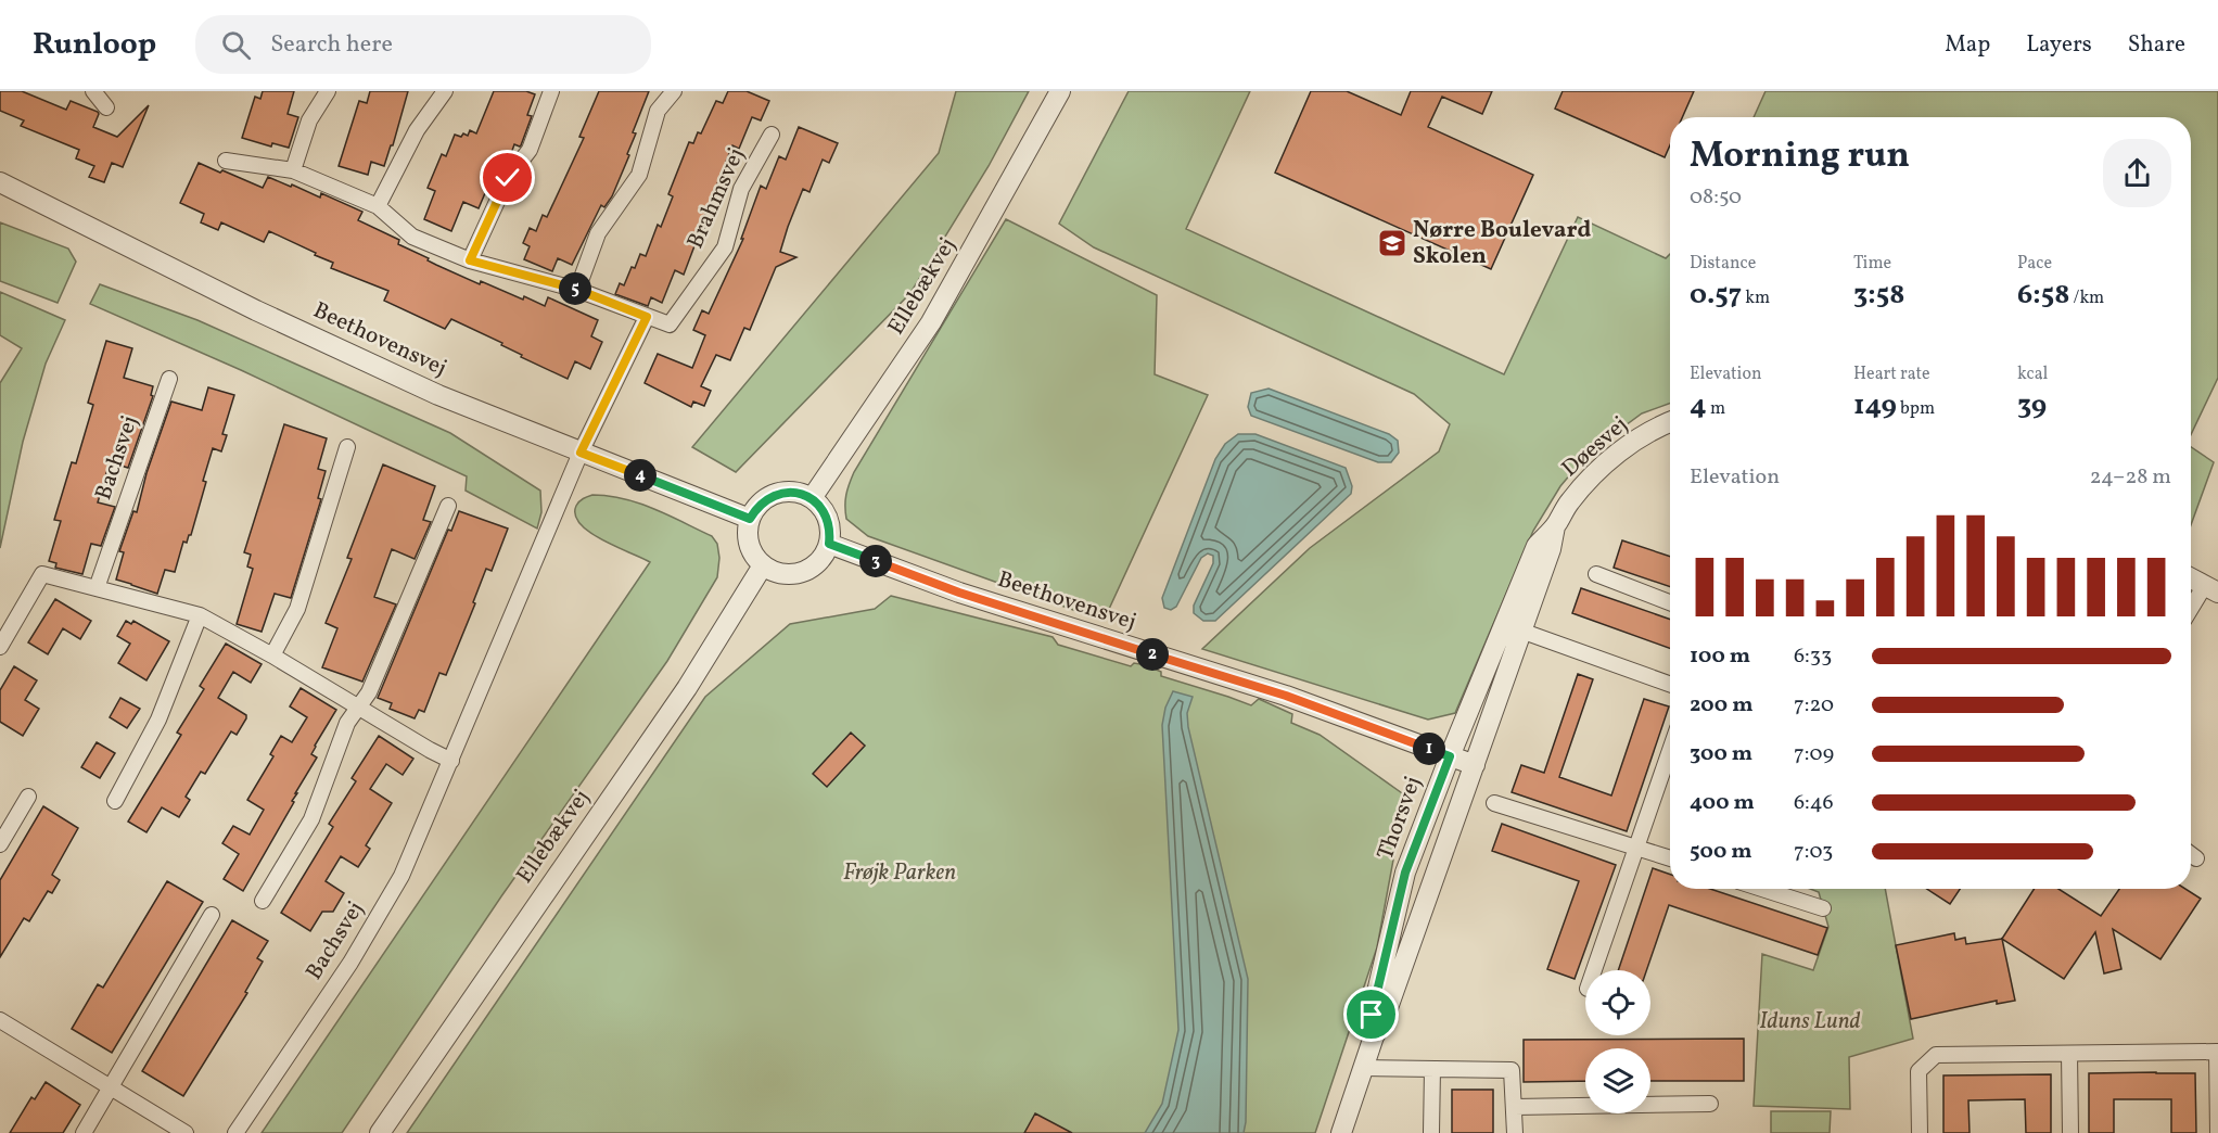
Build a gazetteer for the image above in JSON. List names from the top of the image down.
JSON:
{
  "streets": {
    "street": [
      "Brahmsvej",
      "Ellebækvej",
      "Beethovensvej",
      "Døesvej",
      "Bachsvej",
      "Thorsvej"
    ]
  },
  "crossings": [
    ["Ellebækvej", "Beethovensvej"],
    ["Beethovensvej", "Bachsvej"],
    ["Beethovensvej", "Thorsvej"],
    ["Døesvej", "Thorsvej"]
  ],
  "parks": ["Frøjk Parken", "Iduns Lund"],
  "places": {
    "school or university": ["Nørre Boulevard Skolen"]
  },
  "page": {
    "header": "Runloop",
    "search": "Search here",
    "nav": ["Map", "Layers", "Share"],
    "heading": ["Morning run", "08:50"],
    "stats": [
      ["Distance", "0.57 km"],
      ["Time", "3:58"],
      ["Pace", "6:58 /km"],
      ["Elevation", "4 m"],
      ["Heart rate", "149 bpm"],
      ["kcal", "39"]
    ],
    "pins": [
      "5",
      "4",
      "3",
      "2",
      "1"
    ],
    "chart": ["Elevation", "24–28 m"],
    "list": [
      {
        "name": "100 m",
        "note": "6:33"
      },
      {
        "name": "200 m",
        "note": "7:20"
      },
      {
        "name": "300 m",
        "note": "7:09"
      },
      {
        "name": "400 m",
        "note": "6:46"
      },
      {
        "name": "500 m",
        "note": "7:03"
      }
    ]
  }
}
